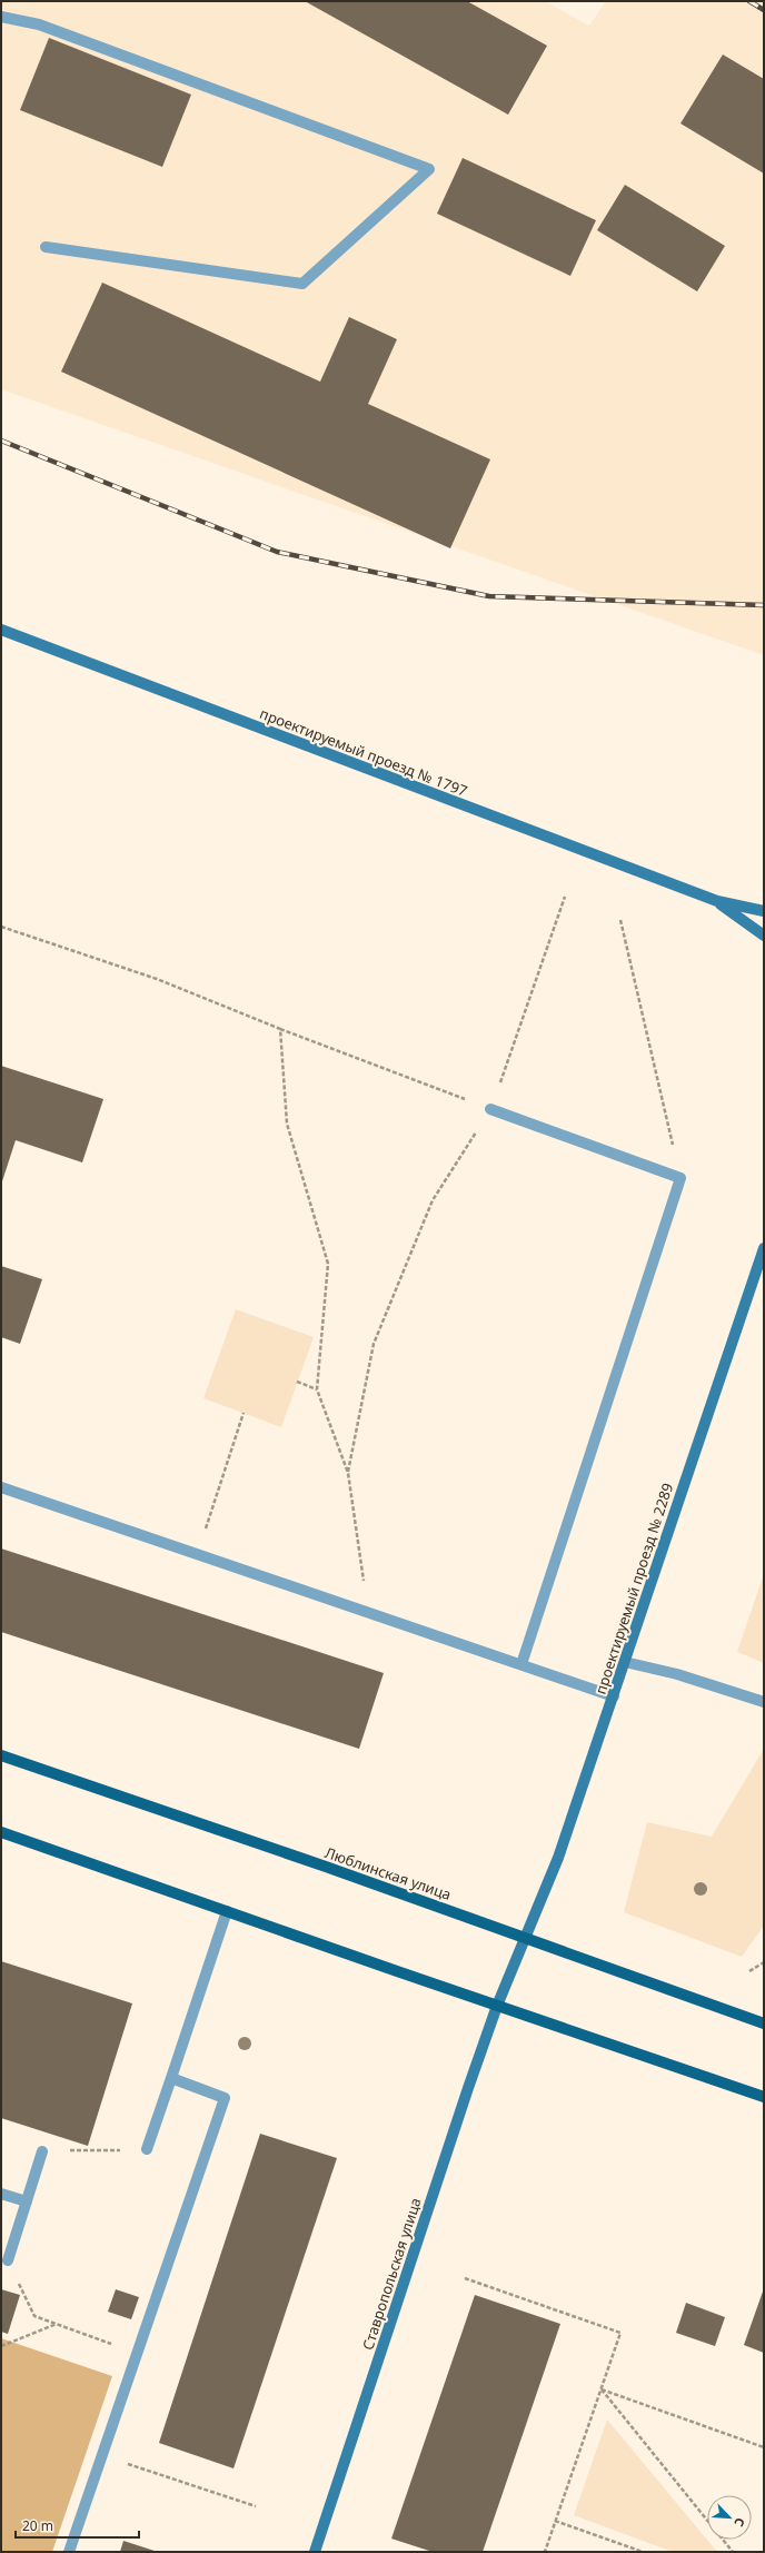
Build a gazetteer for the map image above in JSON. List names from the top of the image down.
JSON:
{
  "streets": {
    "main road": [
      "проектируемый проезд № 1797",
      "проектируемый проезд № 2289",
      "Люблинская улица",
      "Ставропольская улица"
    ]
  },
  "crossings": [
    ["проектируемый проезд № 2289", "Люблинская улица"],
    ["проектируемый проезд № 2289", "Ставропольская улица"]
  ],
  "scale_bar": "20 m",
  "north": "bottom right"
}
